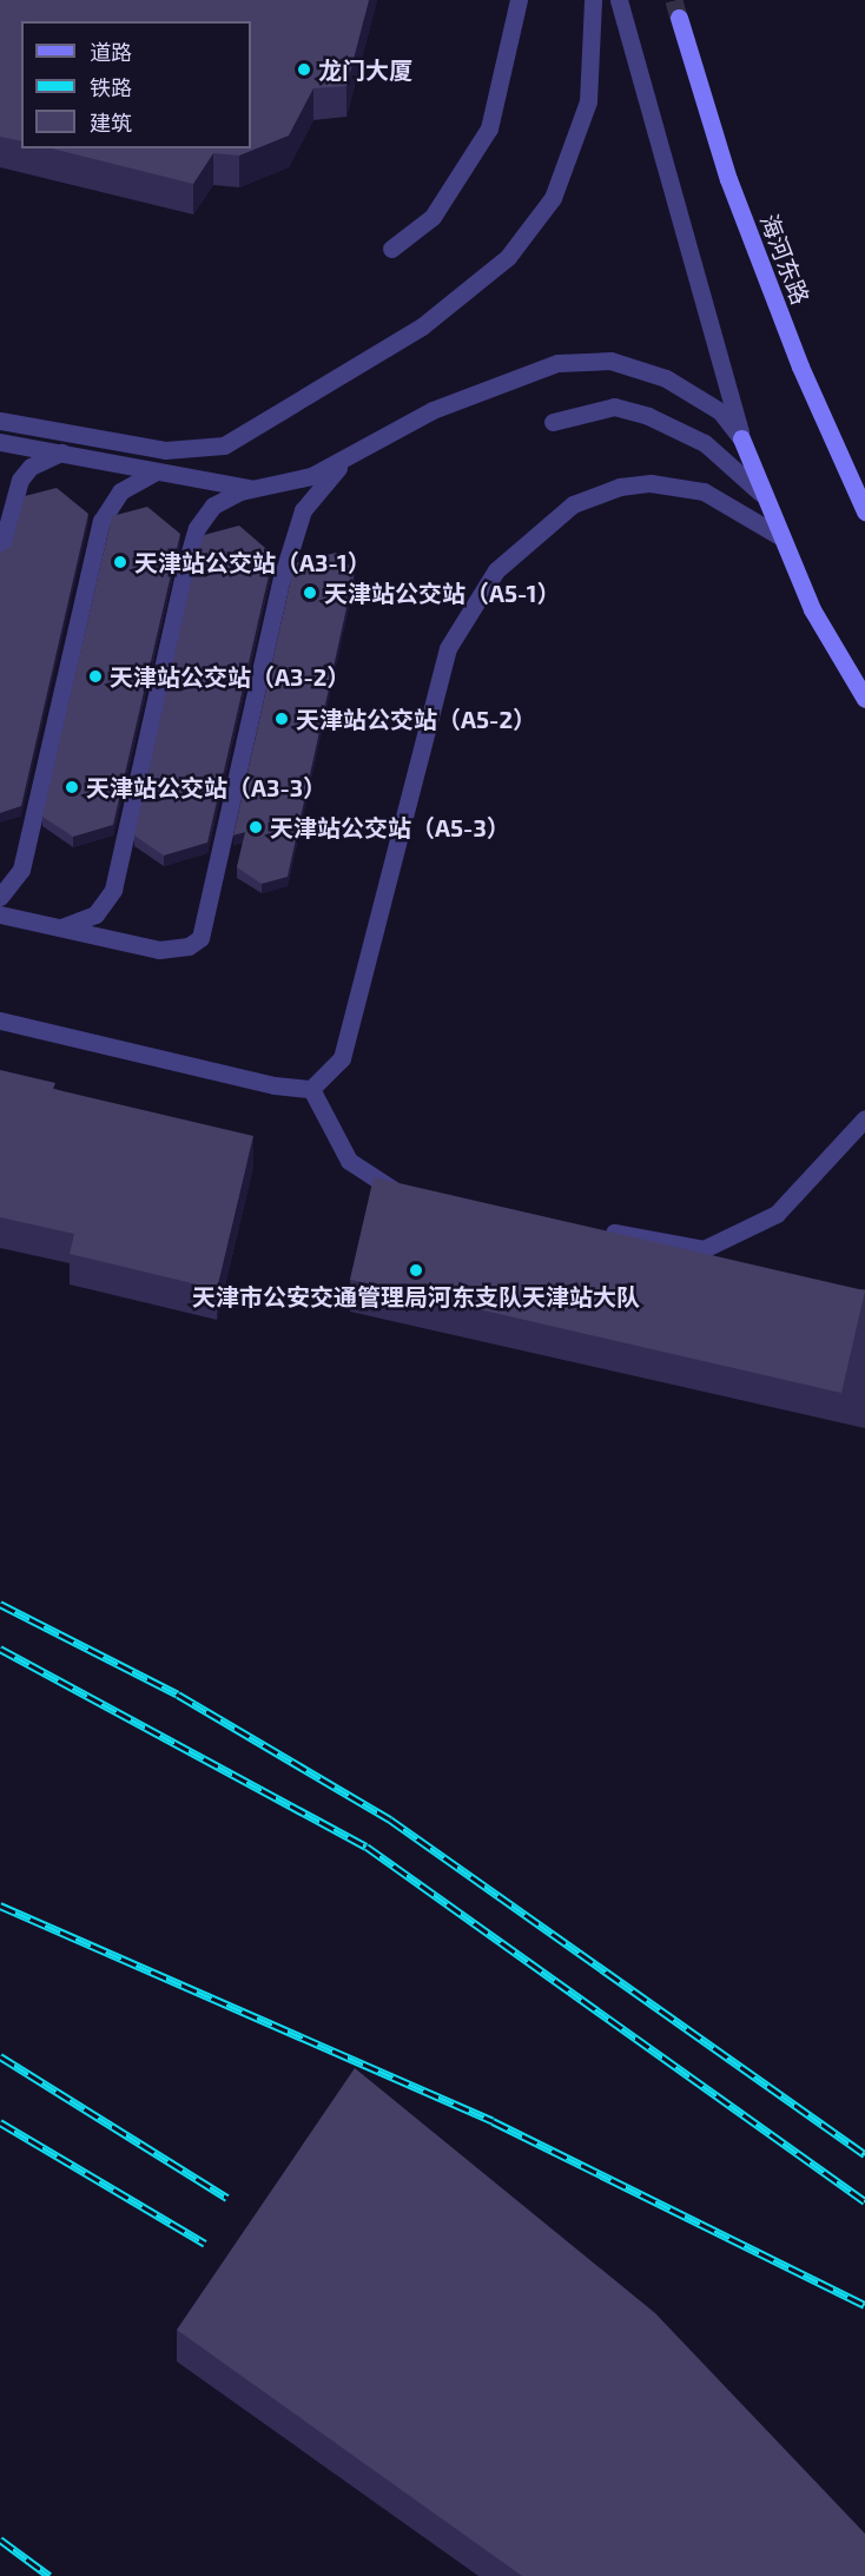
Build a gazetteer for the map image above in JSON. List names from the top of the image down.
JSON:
{
  "streets": {
    "main road": ["海河东路"]
  },
  "places": [
    "龙门大厦",
    "天津站公交站（A3-1）",
    "天津站公交站（A5-1）",
    "天津站公交站（A3-2）",
    "天津站公交站（A5-2）",
    "天津站公交站（A3-3）",
    "天津站公交站（A5-3）",
    "天津市公安交通管理局河东支队天津站大队"
  ],
  "legend": ["道路", "铁路", "建筑"]
}
